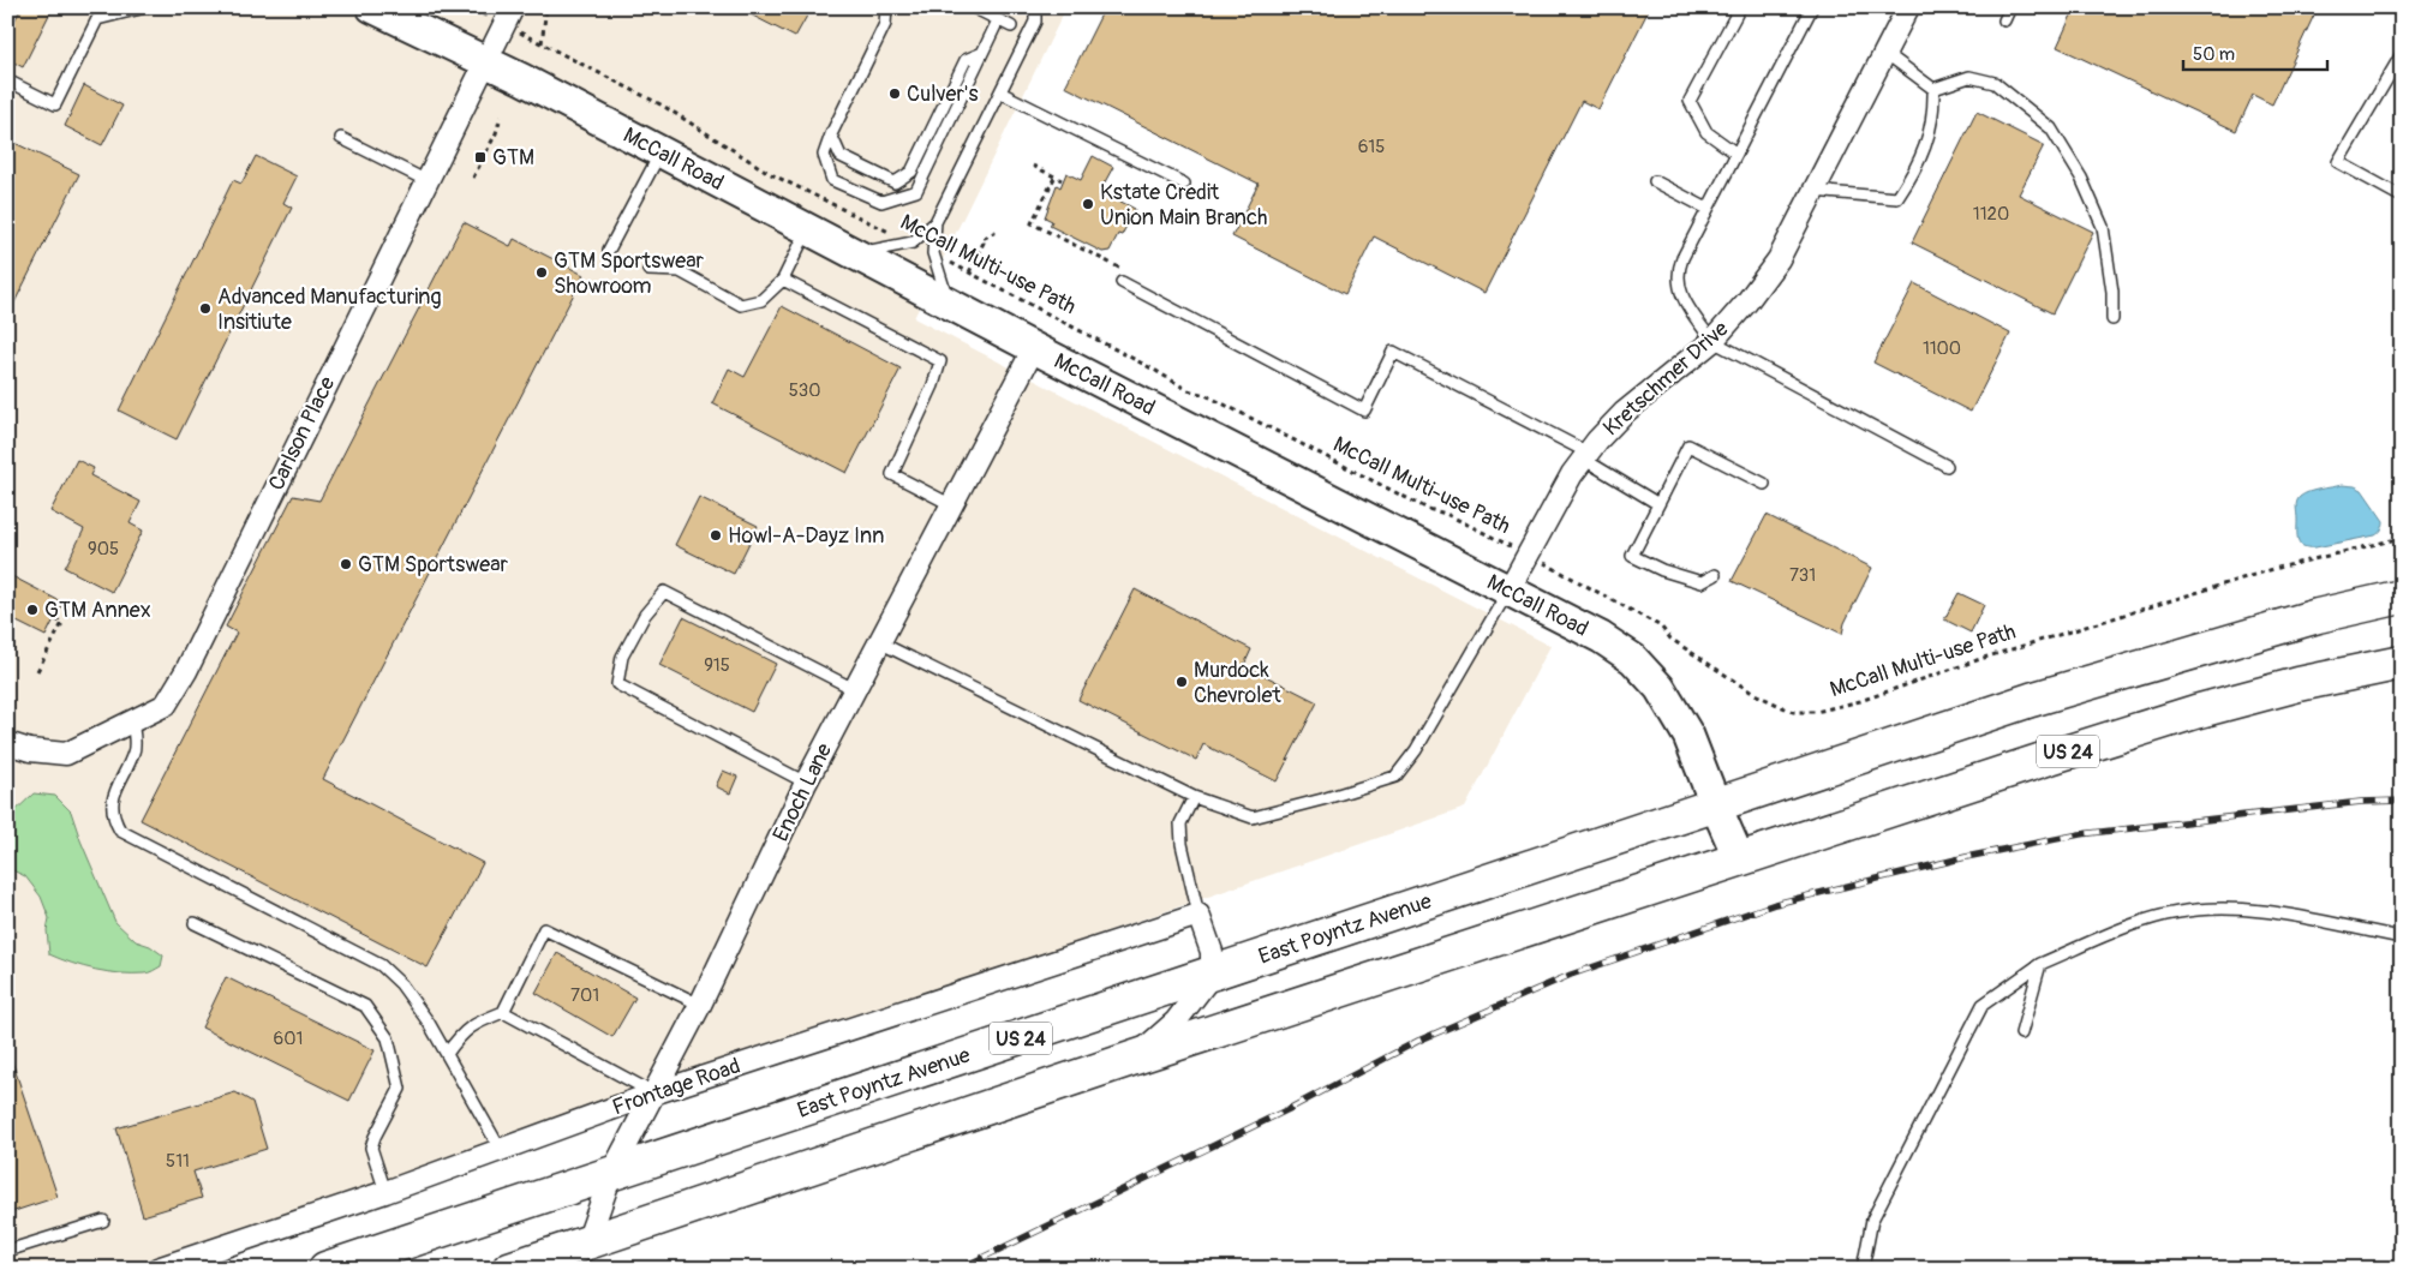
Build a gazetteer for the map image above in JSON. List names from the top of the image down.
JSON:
{
  "streets": {
    "highway": ["US 24", "East Poyntz Avenue"],
    "main road": ["McCall Road"],
    "street": [
      "Kretschmer Drive",
      "Carlson Place",
      "Enoch Lane",
      "Frontage Road"
    ],
    "path": ["McCall Multi-use Path"]
  },
  "crossings": [
    ["McCall Road", "Kretschmer Drive"],
    ["McCall Road", "Carlson Place"],
    ["McCall Road", "US 24"],
    ["McCall Road", "Enoch Lane"],
    ["McCall Road", "East Poyntz Avenue"],
    ["McCall Multi-use Path", "Kretschmer Drive"],
    ["McCall Multi-use Path", "Carlson Place"],
    ["US 24", "Enoch Lane"],
    ["US 24", "East Poyntz Avenue"],
    ["Enoch Lane", "East Poyntz Avenue"],
    ["Enoch Lane", "Frontage Road"]
  ],
  "places": {
    "other": [
      "Culver's",
      "Kstate Credit Union Main Branch",
      "GTM Sportswear Showroom",
      "Advanced Manufacturing Insitiute",
      "Howl-A-Dayz Inn",
      "GTM Sportswear",
      "GTM Annex",
      "Murdock Chevrolet"
    ],
    "transit": ["GTM"]
  },
  "house_numbers": [
    "615",
    "1120",
    "1100",
    "530",
    "905",
    "731",
    "915",
    "701",
    "601",
    "511"
  ],
  "scale_bar": "50 m"
}
